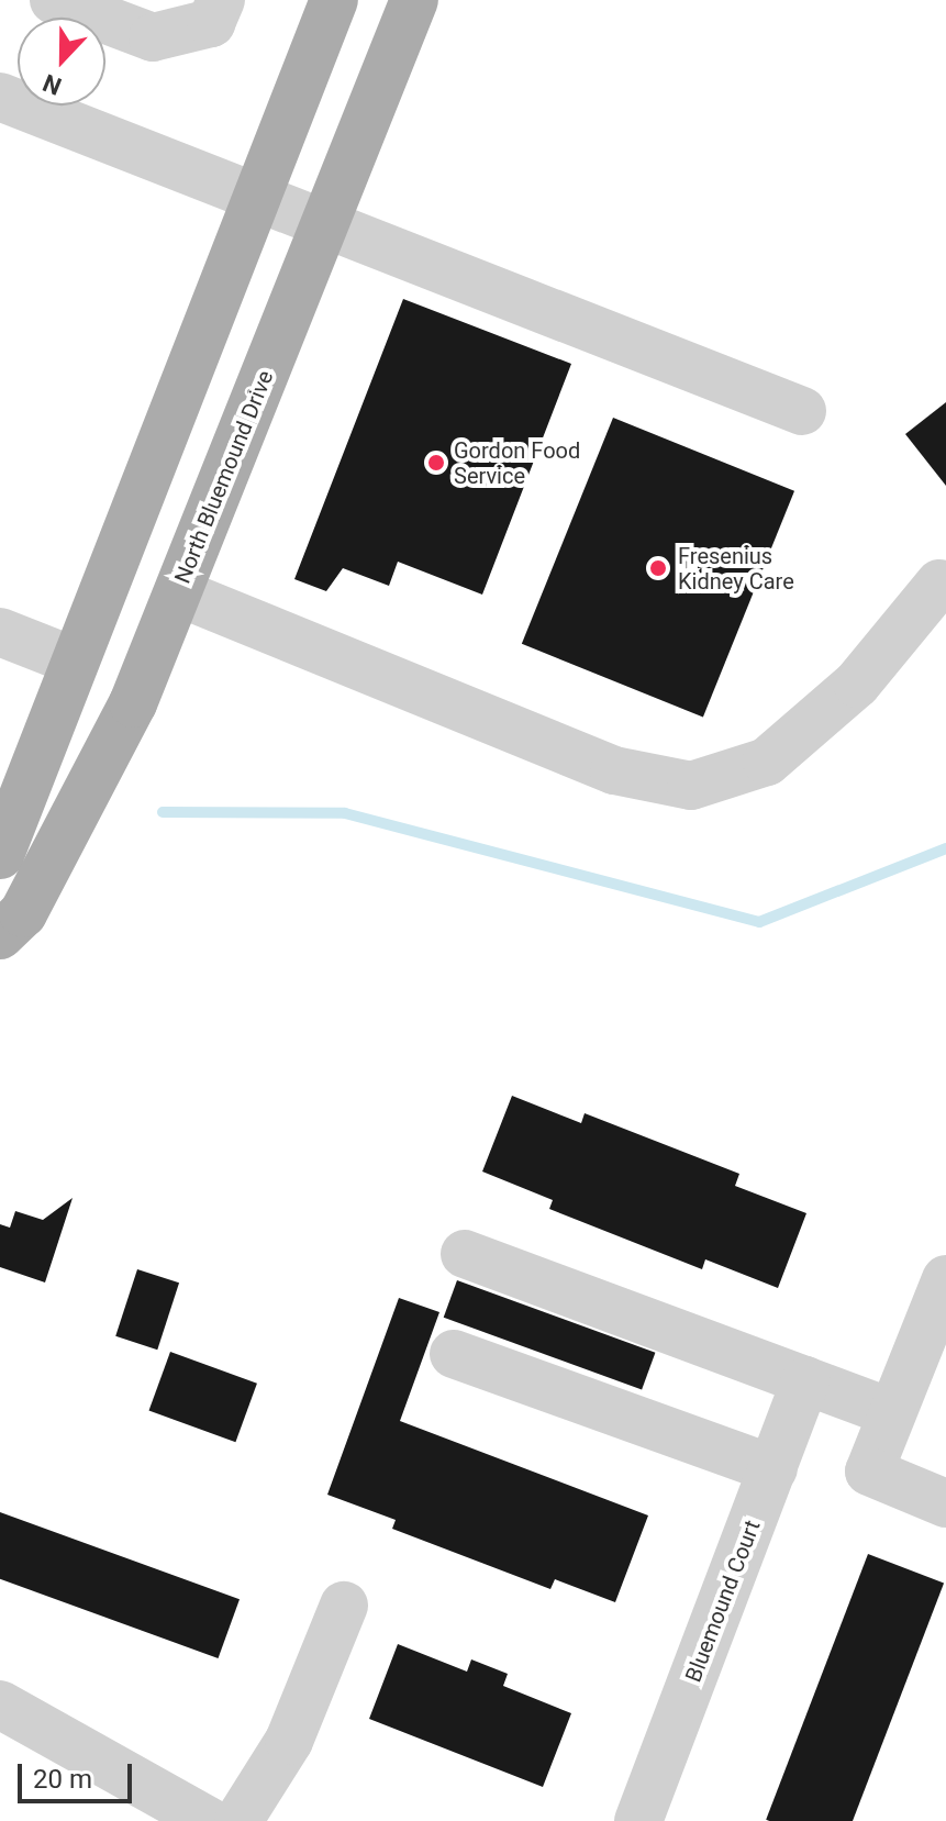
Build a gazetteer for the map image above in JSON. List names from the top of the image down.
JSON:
{
  "streets": {
    "main road": ["North Bluemound Drive"],
    "street": ["Bluemound Court"]
  },
  "places": ["Gordon Food Service", "Fresenius Kidney Care"],
  "scale_bar": "20 m",
  "north": "bottom"
}
